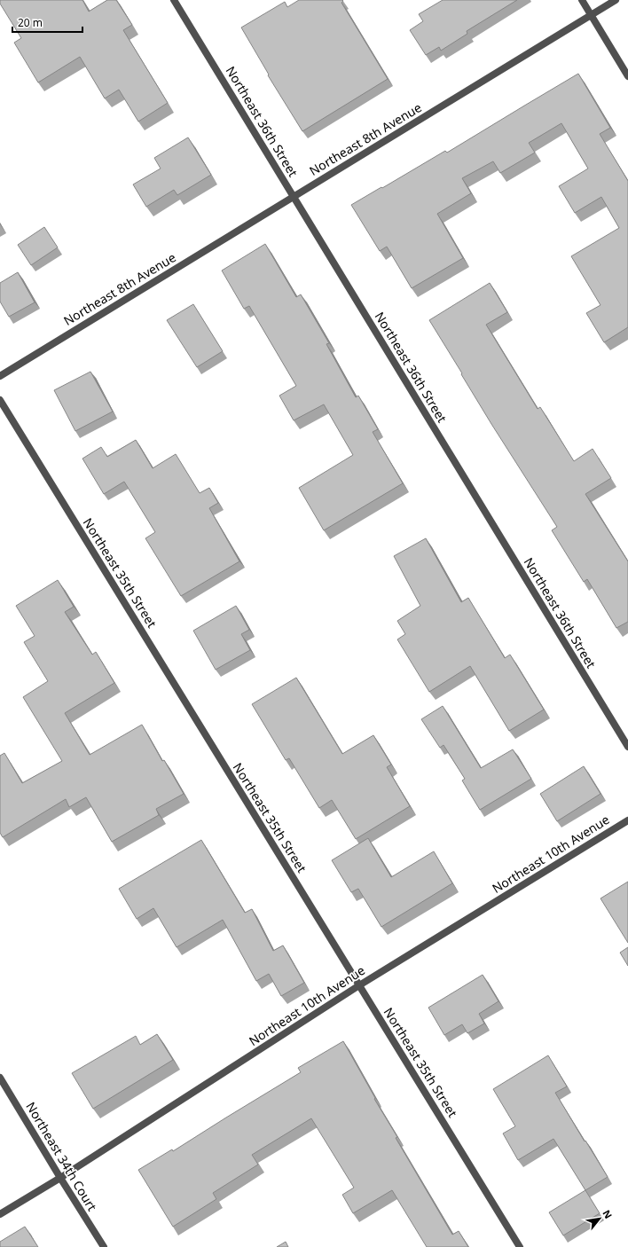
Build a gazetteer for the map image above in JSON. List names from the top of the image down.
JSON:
{
  "streets": {
    "street": [
      "Northeast 36th Street",
      "Northeast 8th Avenue",
      "Northeast 35th Street",
      "Northeast 10th Avenue",
      "Northeast 34th Court"
    ]
  },
  "crossings": [
    ["Northeast 36th Street", "Northeast 8th Avenue"],
    ["Northeast 35th Street", "Northeast 10th Avenue"],
    ["Northeast 10th Avenue", "Northeast 34th Court"]
  ],
  "scale_bar": "20 m",
  "north": "top right"
}
